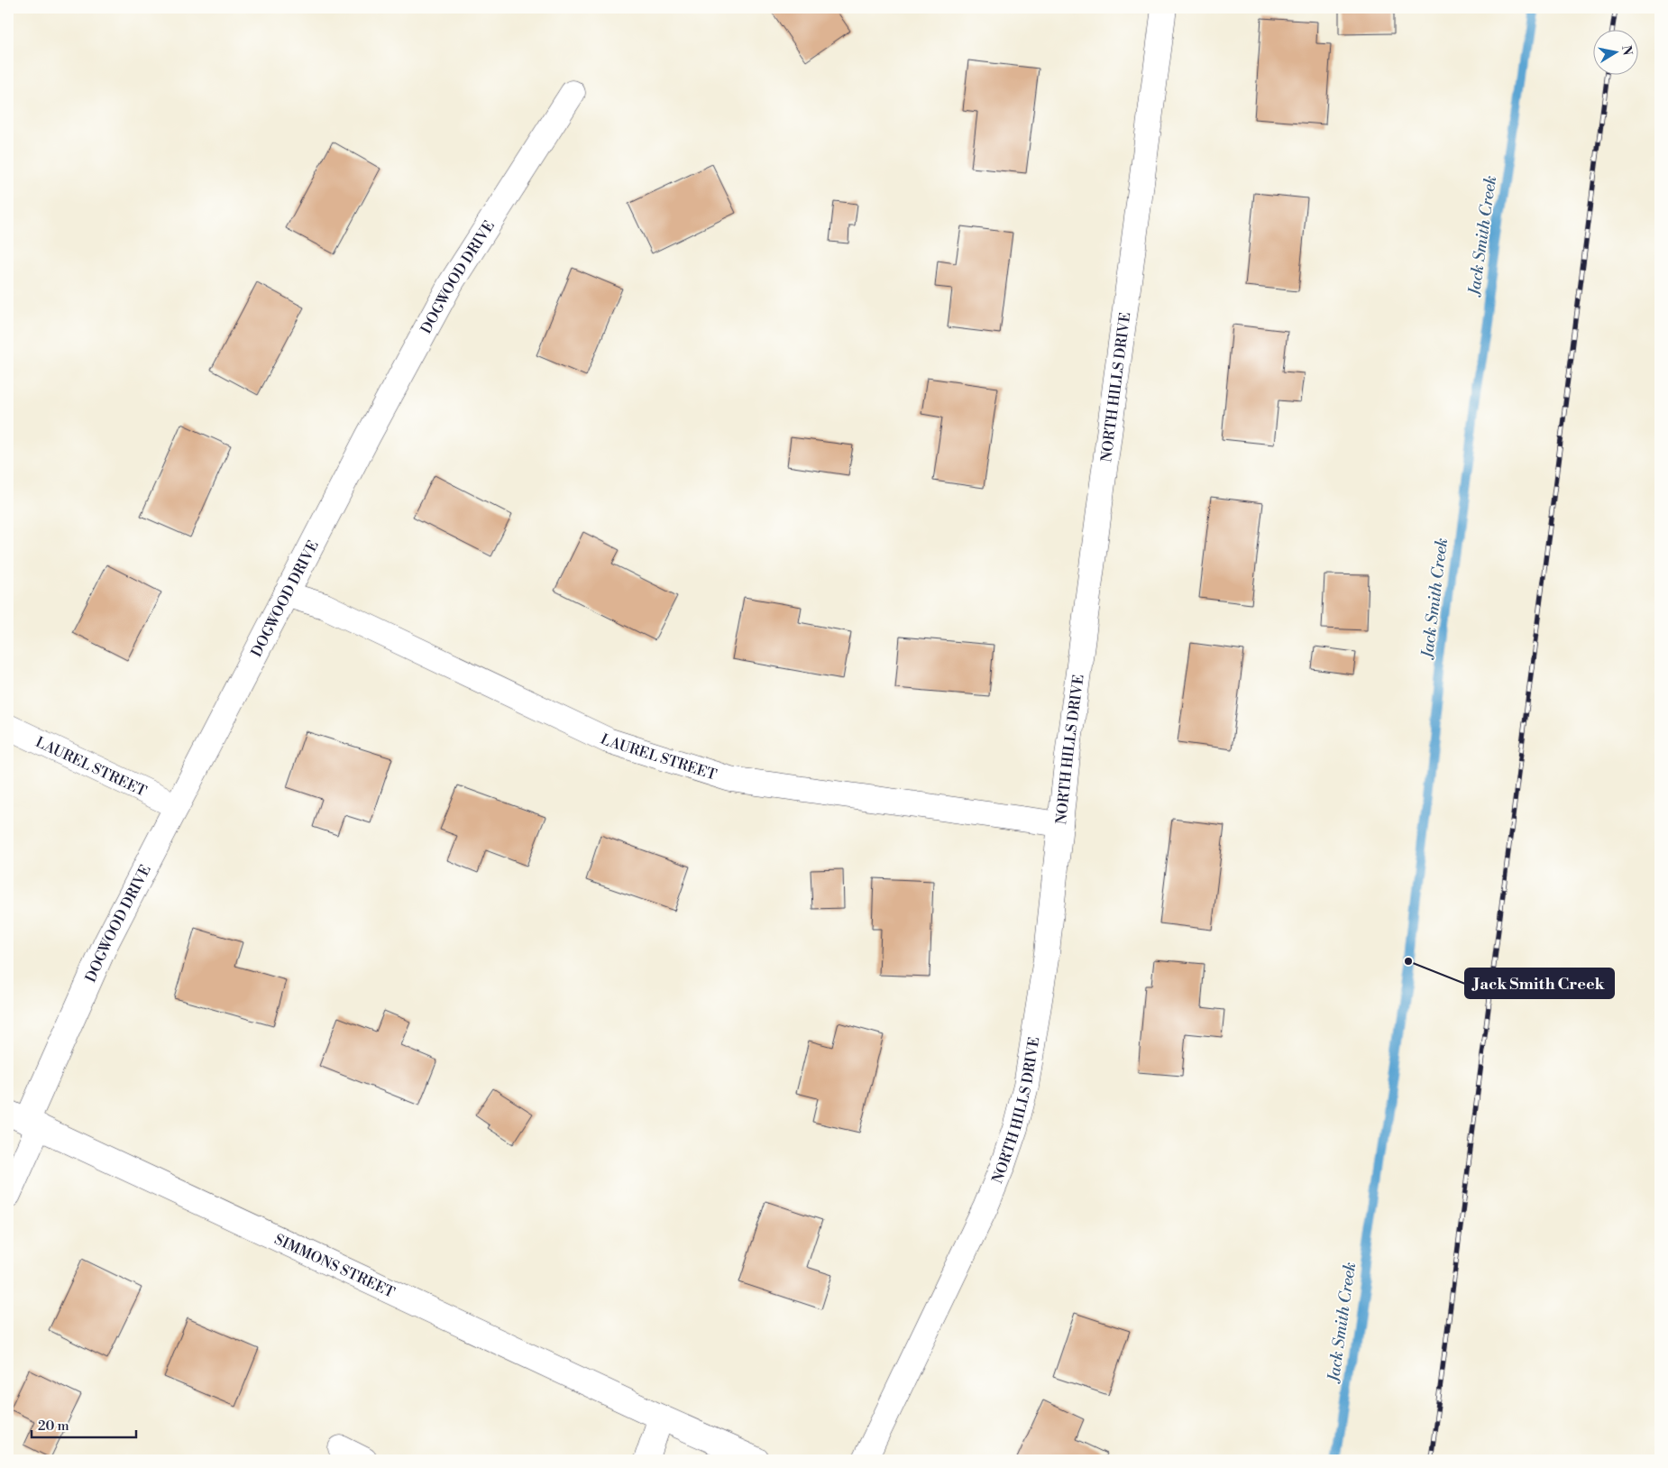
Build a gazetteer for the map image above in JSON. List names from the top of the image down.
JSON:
{
  "streets": {
    "street": [
      "DOGWOOD DRIVE",
      "NORTH HILLS DRIVE",
      "LAUREL STREET",
      "SIMMONS STREET"
    ]
  },
  "crossings": [
    ["DOGWOOD DRIVE", "LAUREL STREET"],
    ["DOGWOOD DRIVE", "SIMMONS STREET"],
    ["NORTH HILLS DRIVE", "LAUREL STREET"]
  ],
  "water": ["Jack Smith Creek"],
  "places": ["Jack Smith Creek"],
  "scale_bar": "20 m",
  "north": "right"
}
